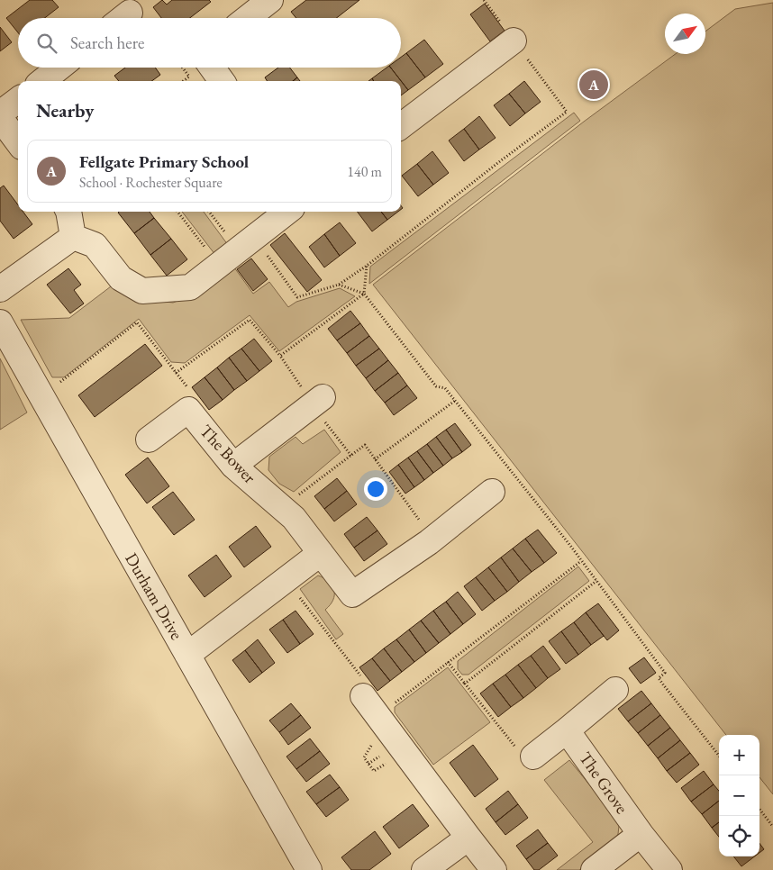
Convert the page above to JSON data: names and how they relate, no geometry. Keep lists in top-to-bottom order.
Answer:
{
  "streets": {
    "street": ["The Bower", "Durham Drive", "The Grove"]
  },
  "north": "top right",
  "page": {
    "search": "Search here",
    "pins": "A",
    "heading": "Nearby",
    "list": [
      {
        "mark": "A",
        "name": "Fellgate Primary School",
        "note": "School · Rochester Square",
        "value": "140 m"
      }
    ],
    "map_buttons": ["+", "−"]
  }
}
